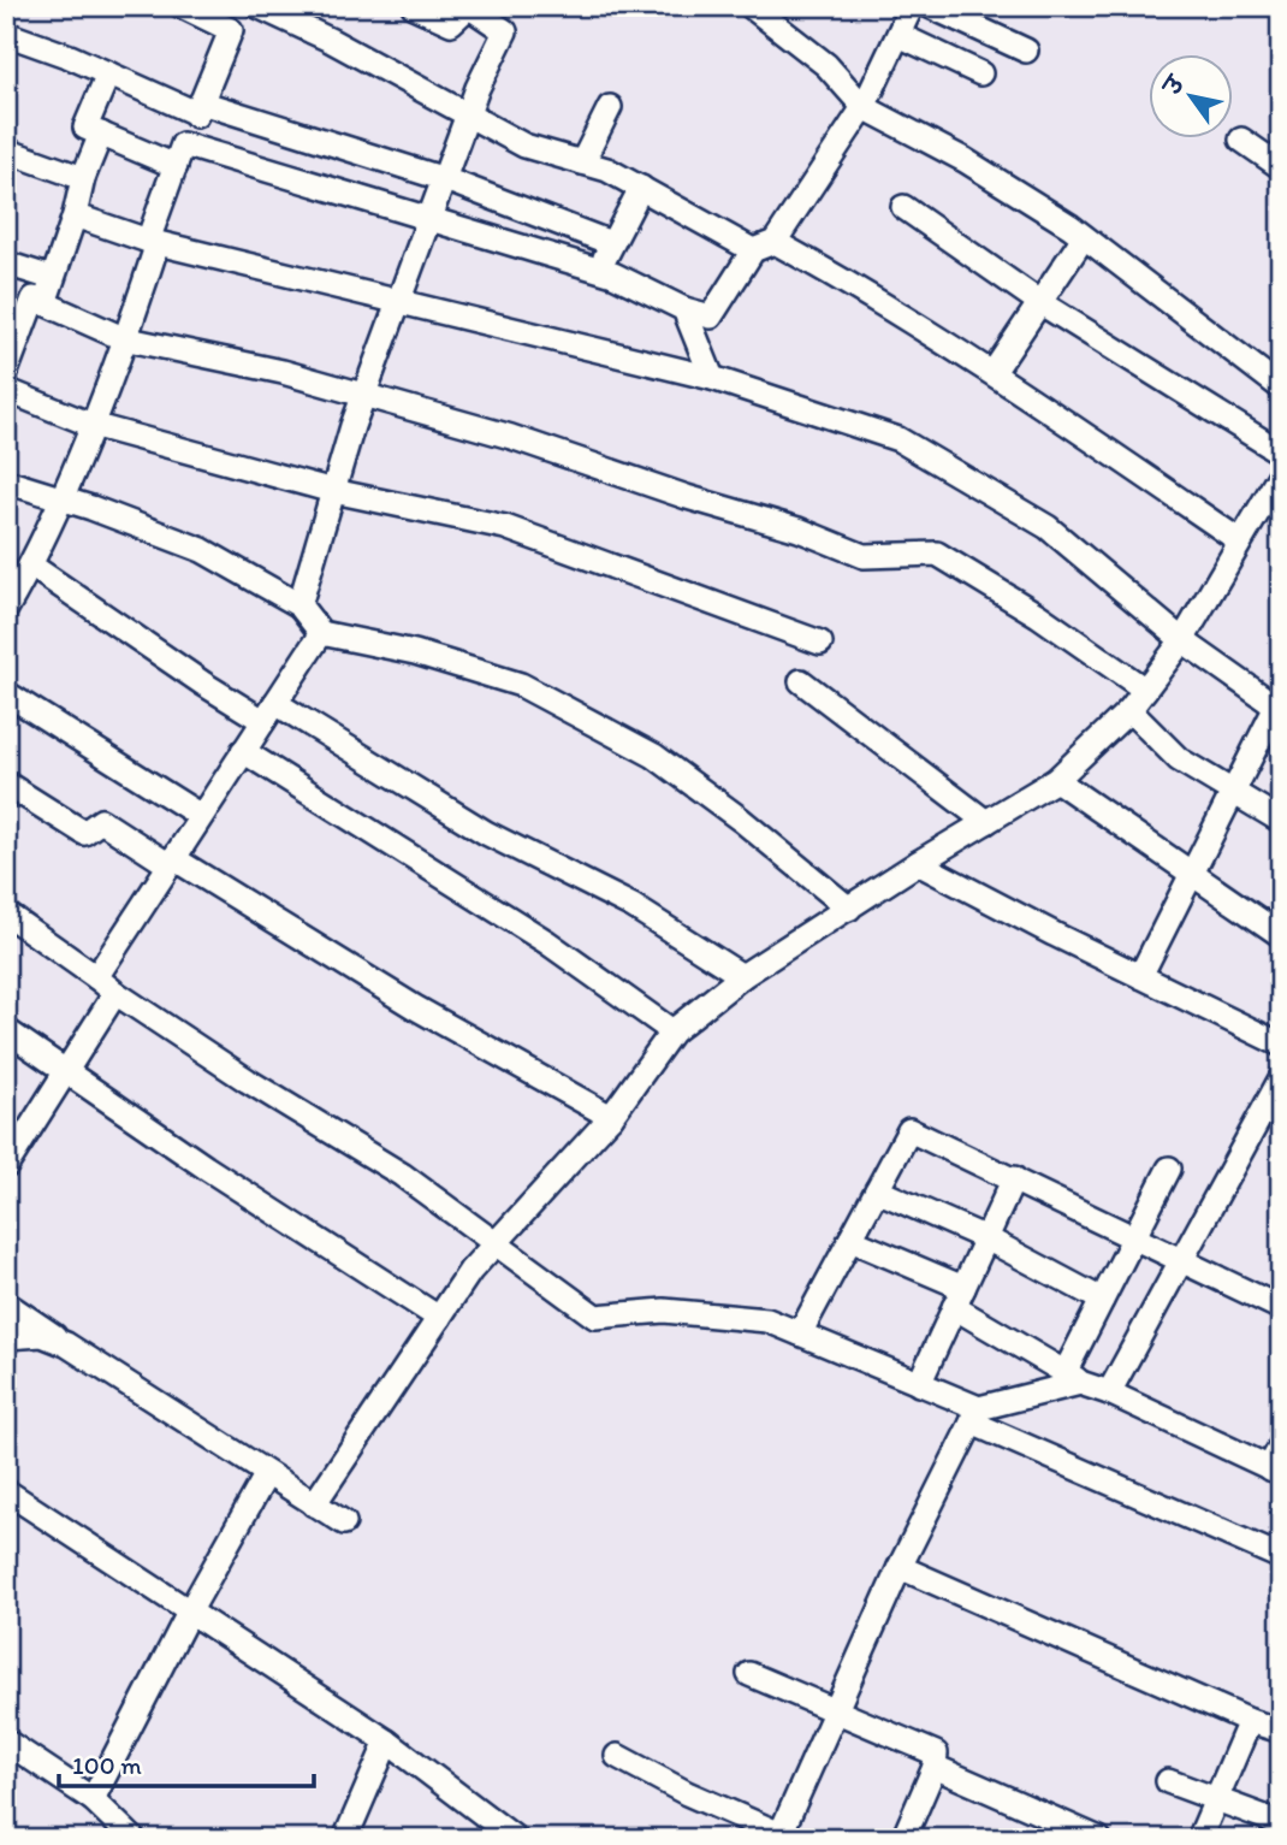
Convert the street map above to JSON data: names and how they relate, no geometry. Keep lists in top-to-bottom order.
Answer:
{
  "scale_bar": "100 m",
  "north": "top left"
}
